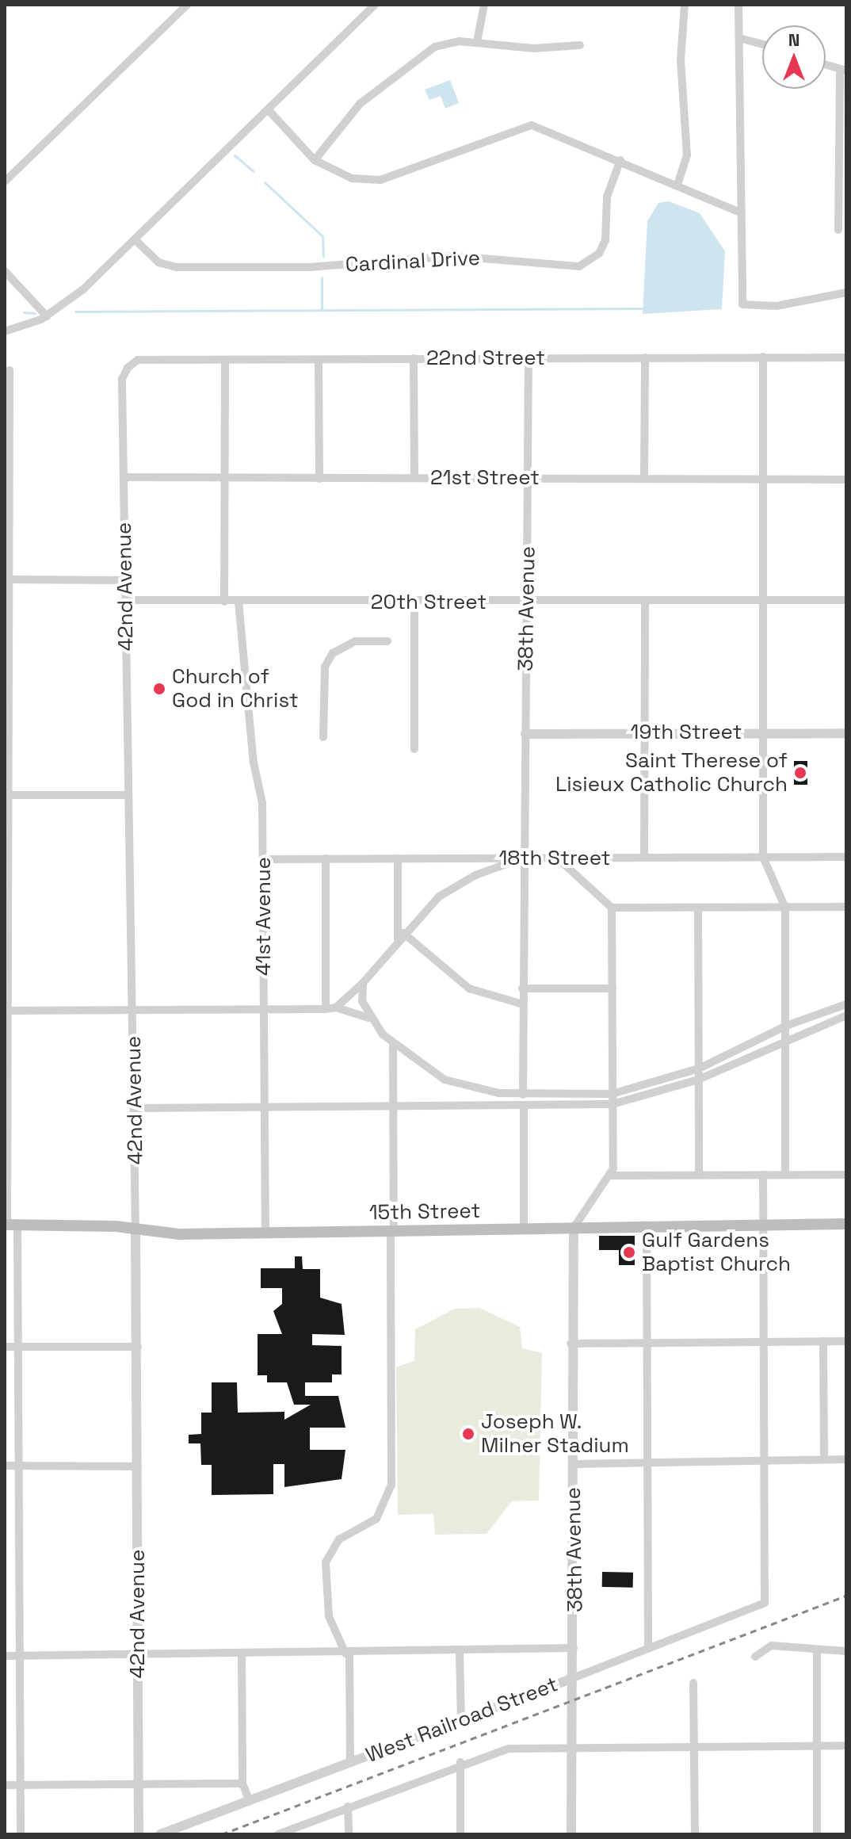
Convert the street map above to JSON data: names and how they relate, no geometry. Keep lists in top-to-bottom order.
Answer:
{
  "streets": {
    "main road": ["15th Street"],
    "street": [
      "Cardinal Drive",
      "22nd Street",
      "21st Street",
      "42nd Avenue",
      "20th Street",
      "38th Avenue",
      "19th Street",
      "18th Street",
      "41st Avenue",
      "West Railroad Street"
    ]
  },
  "crossings": [
    ["22nd Street", "42nd Avenue"],
    ["22nd Street", "38th Avenue"],
    ["21st Street", "42nd Avenue"],
    ["21st Street", "38th Avenue"],
    ["42nd Avenue", "20th Street"],
    ["42nd Avenue", "15th Street"],
    ["20th Street", "38th Avenue"],
    ["20th Street", "41st Avenue"],
    ["38th Avenue", "19th Street"],
    ["38th Avenue", "18th Street"],
    ["38th Avenue", "15th Street"],
    ["38th Avenue", "West Railroad Street"],
    ["18th Street", "41st Avenue"],
    ["41st Avenue", "15th Street"]
  ],
  "places": [
    "Church of God in Christ",
    "Saint Therese of Lisieux Catholic Church",
    "Gulf Gardens Baptist Church",
    "Joseph W. Milner Stadium"
  ],
  "north": "top"
}
